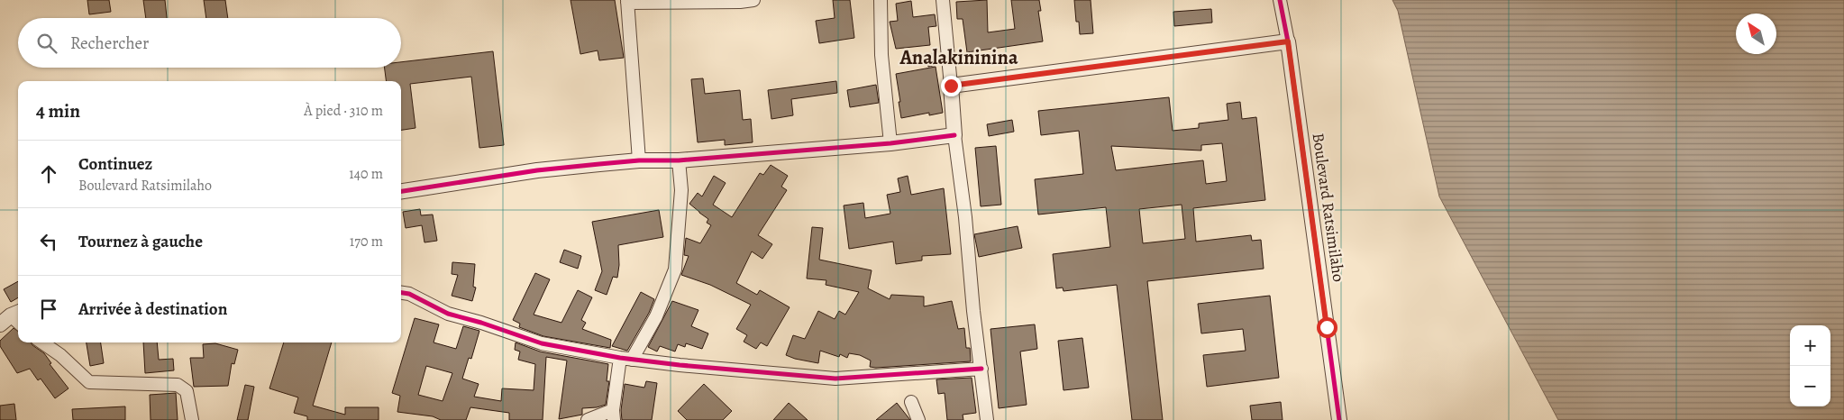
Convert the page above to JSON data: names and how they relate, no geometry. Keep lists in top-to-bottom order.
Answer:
{
  "streets": {
    "street": ["Boulevard Ratsimilaho"]
  },
  "districts": ["Analakininina"],
  "north": "top left",
  "page": {
    "search": "Rechercher",
    "heading": ["4 min", "À pied · 310 m"],
    "list": [
      ["Continuez", "Boulevard Ratsimilaho", "140 m"],
      ["Tournez à gauche", "170 m"],
      "Arrivée à destination"
    ],
    "map_buttons": ["+", "−"]
  }
}
